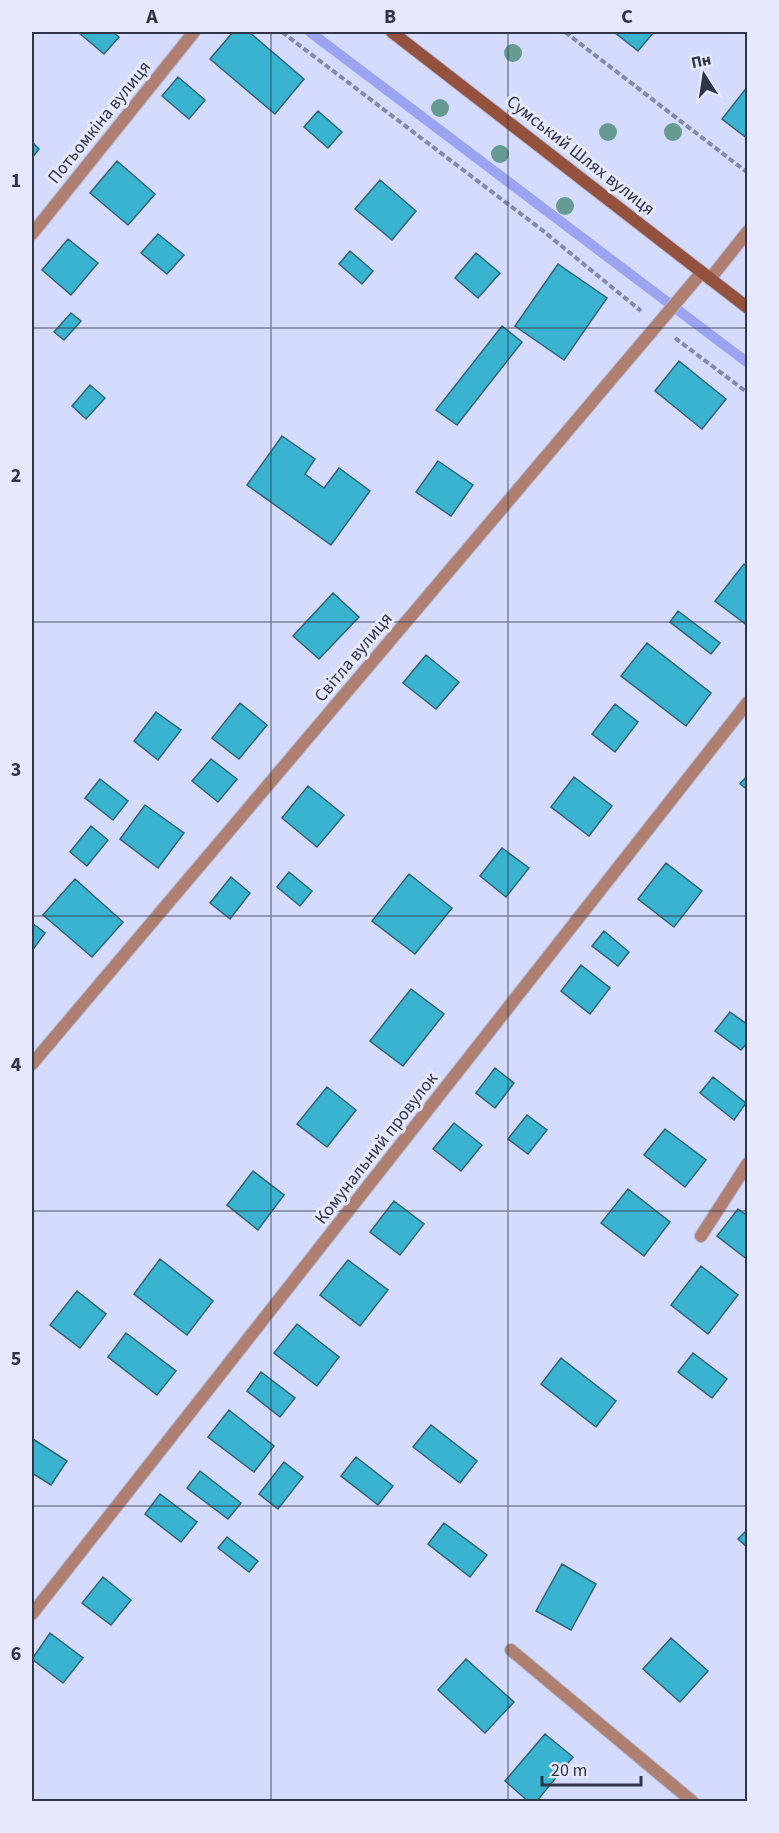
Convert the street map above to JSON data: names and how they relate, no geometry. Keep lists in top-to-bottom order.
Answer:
{
  "streets": {
    "main road": ["Сумський Шлях вулиця"],
    "street": ["Потьомкіна вулиця", "Світла вулиця", "Комунальний провулок"]
  },
  "crossings": [
    ["Сумський Шлях вулиця", "Світла вулиця"]
  ],
  "scale_bar": "20 m",
  "north": "top",
  "grid": {
    "columns": ["A", "B", "C"],
    "rows": [
      "1",
      "2",
      "3",
      "4",
      "5",
      "6"
    ]
  }
}
